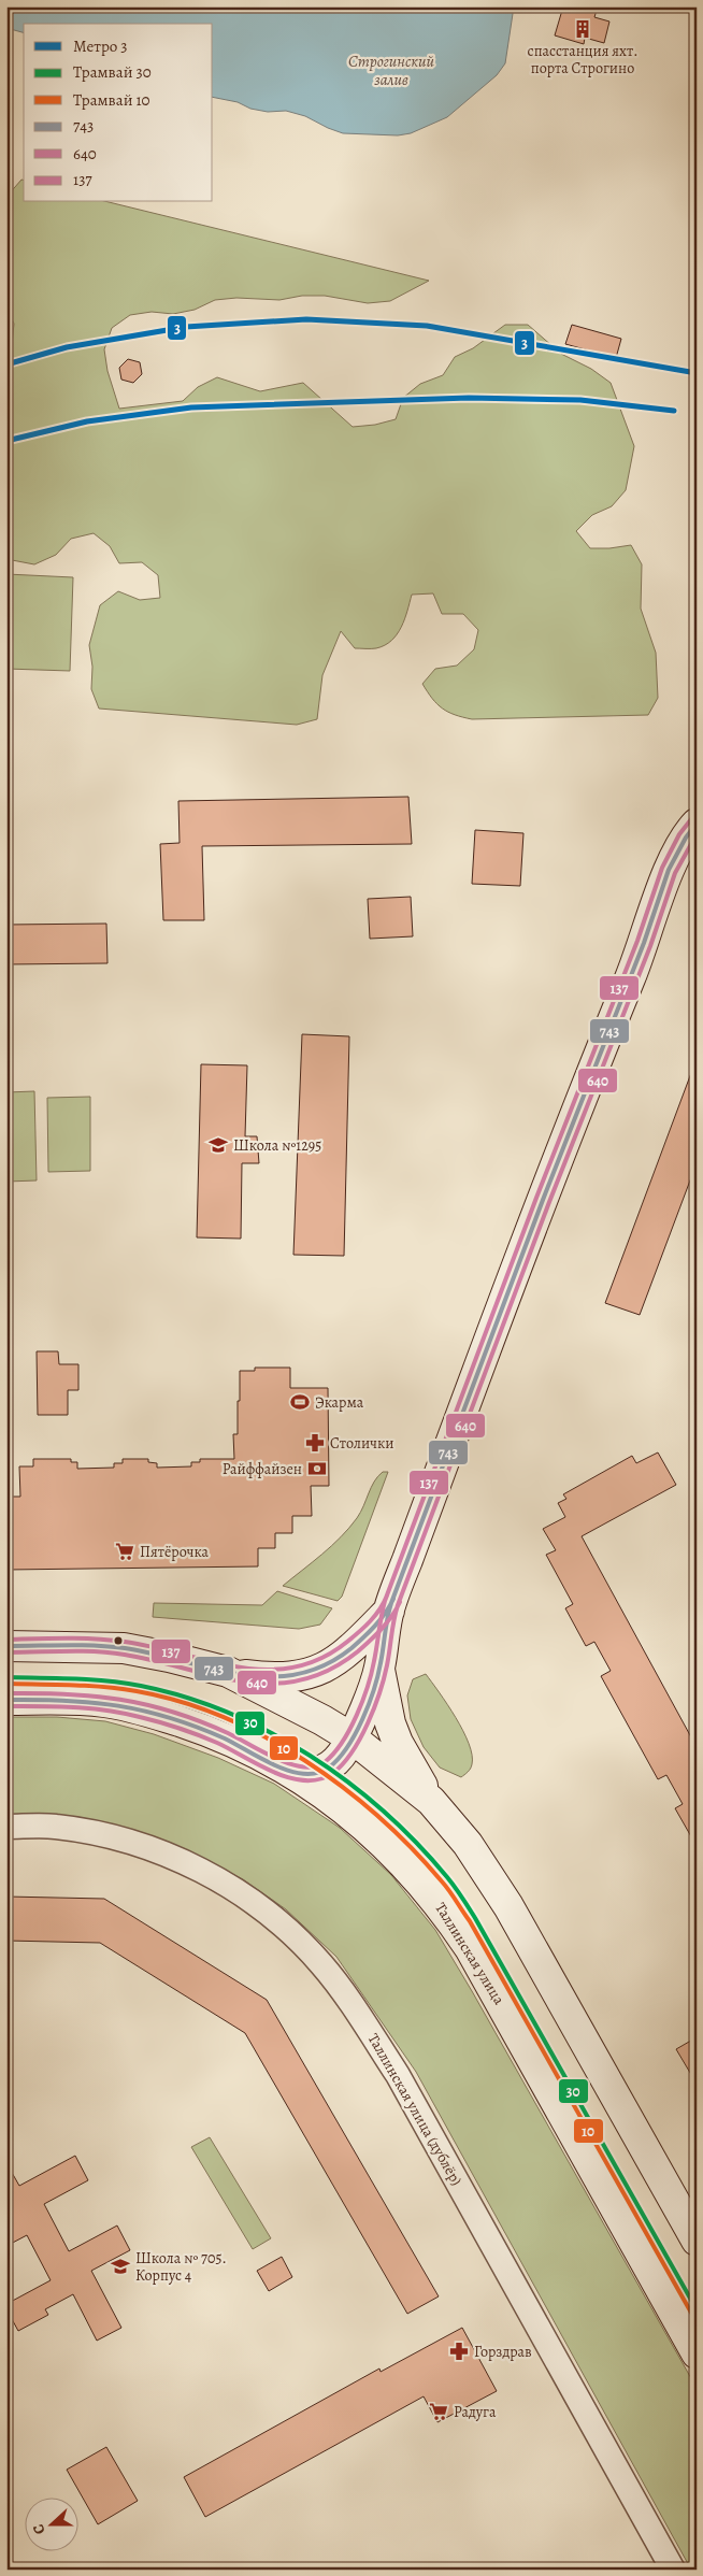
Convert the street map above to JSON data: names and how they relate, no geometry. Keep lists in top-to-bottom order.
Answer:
{
  "streets": {
    "main road": ["Таллинская улица"],
    "street": ["Таллинская улица (дублёр)"]
  },
  "water": ["Строгинский залив"],
  "places": {
    "building": ["спасстанция яхт. порта Строгино"],
    "school or university": ["Школа №1295", "Школа № 705. Корпус 4"],
    "sports": ["Экарма"],
    "pharmacy": ["Столички", "Горздрав"],
    "bank": ["Райффайзен"],
    "supermarket": ["Пятёрочка", "Радуга"]
  },
  "lines": [
    "metro line 3",
    "transit line 137",
    "transit line 743",
    "transit line 640",
    "tram line 30",
    "tram line 10"
  ],
  "legend": [
    "Метро 3",
    "Трамвай 30",
    "Трамвай 10",
    "743",
    "640",
    "137"
  ],
  "north": "left"
}
